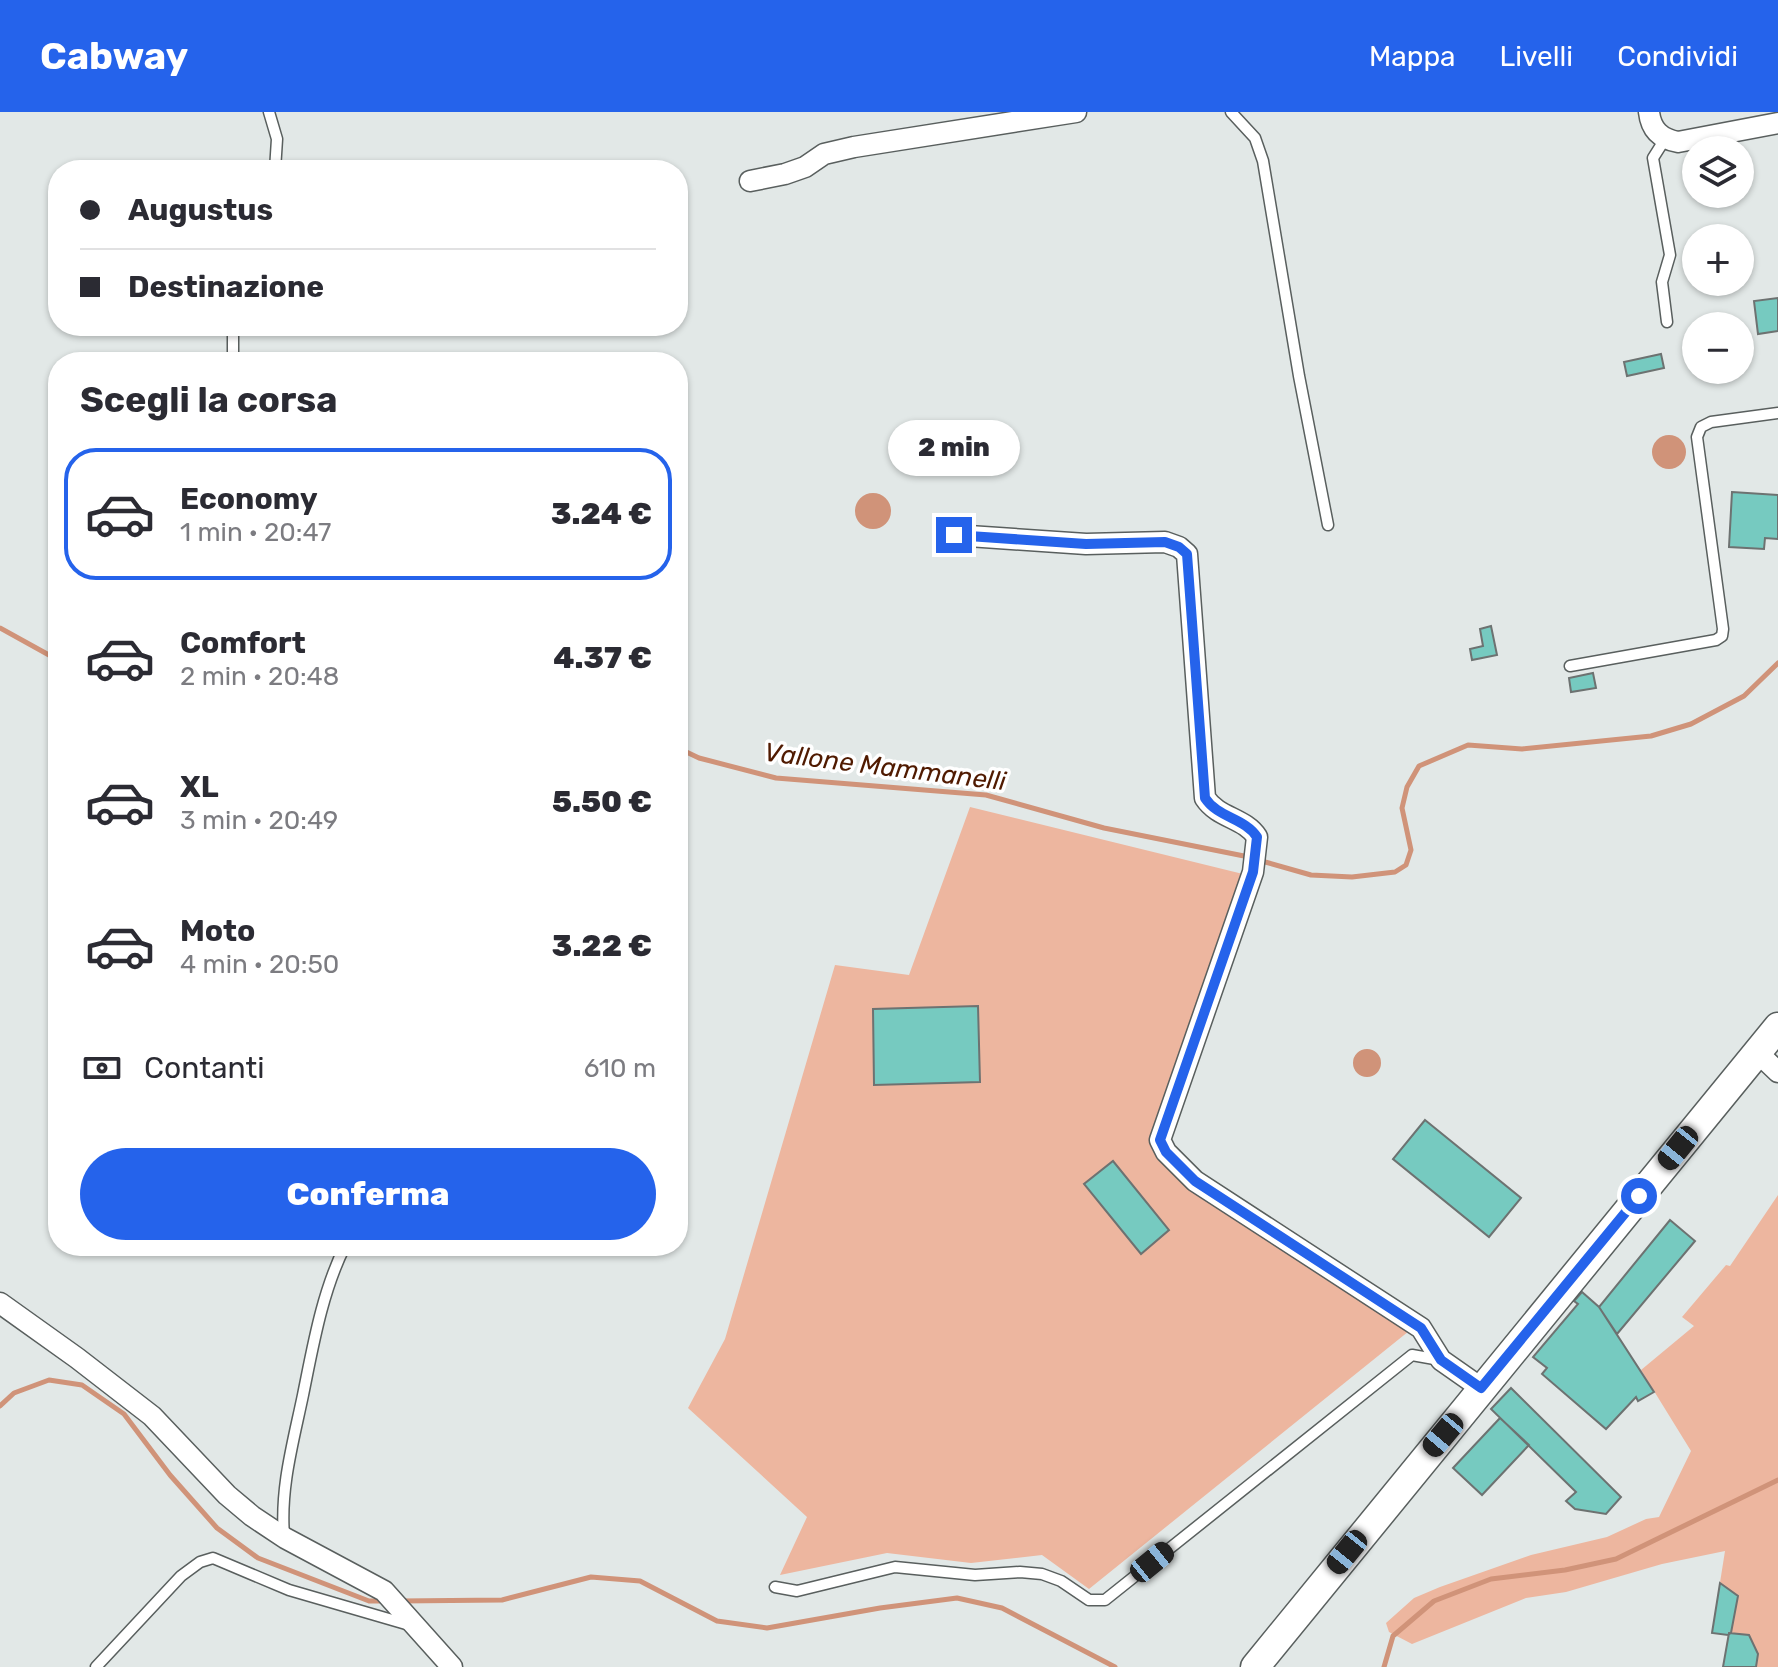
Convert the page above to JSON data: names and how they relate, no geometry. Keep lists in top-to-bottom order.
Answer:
{
  "water": ["Vallone Mammanelli"],
  "page": {
    "header": "Cabway",
    "nav": ["Mappa", "Livelli", "Condividi"],
    "map_buttons": ["+", "−"],
    "banner": ["Augustus", "Destinazione"],
    "heading": "Scegli la corsa",
    "bubble": "2 min",
    "list": [
      {
        "name": "Economy",
        "note": "1 min · 20:47",
        "value": "3.24 €"
      },
      {
        "name": "Comfort",
        "note": "2 min · 20:48",
        "value": "4.37 €"
      },
      {
        "name": "XL",
        "note": "3 min · 20:49",
        "value": "5.50 €"
      },
      {
        "name": "Moto",
        "note": "4 min · 20:50",
        "value": "3.22 €"
      }
    ],
    "pay": ["Contanti", "610 m"],
    "buttons": "Conferma"
  }
}
